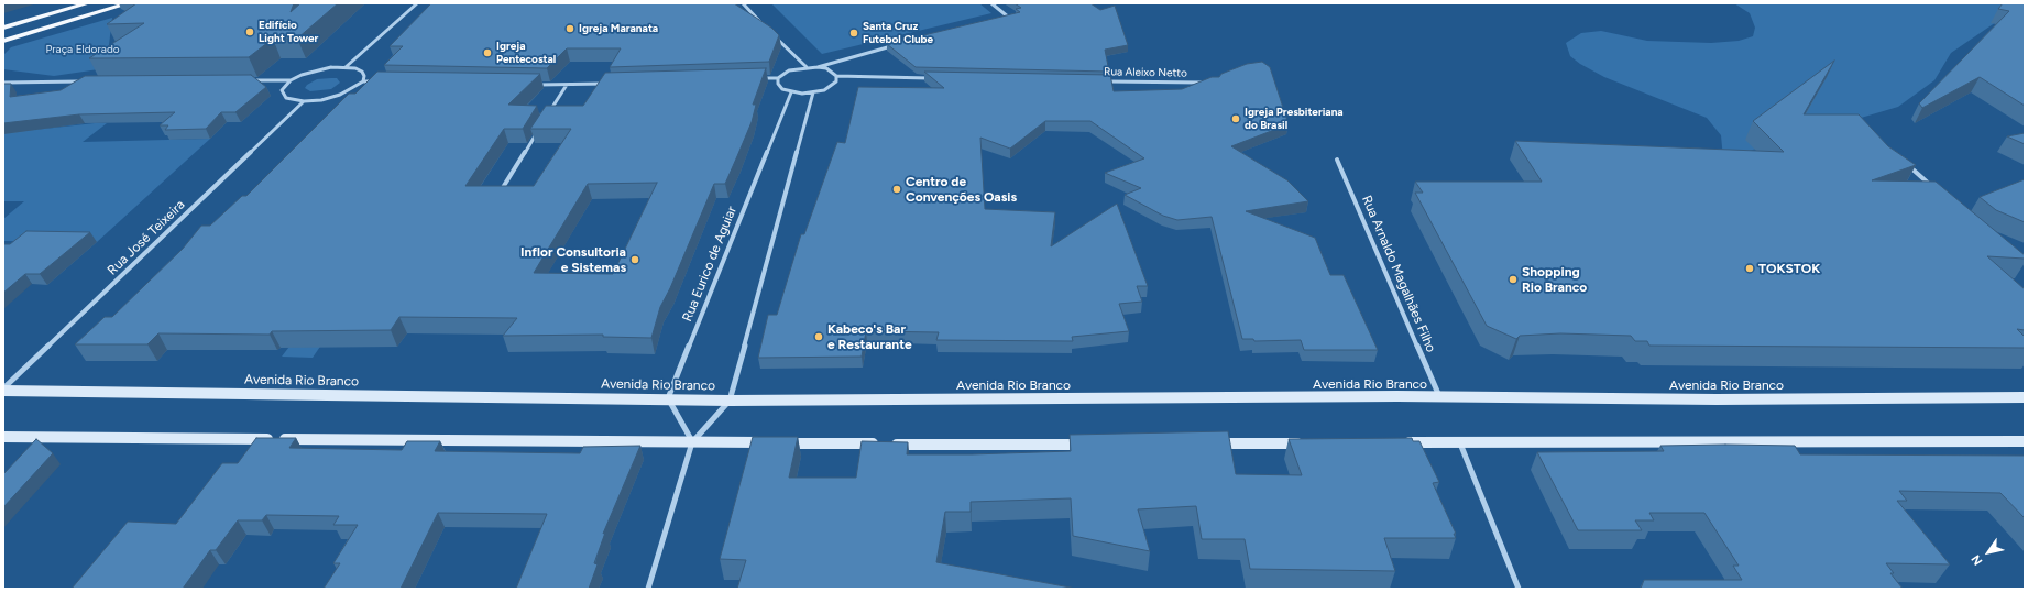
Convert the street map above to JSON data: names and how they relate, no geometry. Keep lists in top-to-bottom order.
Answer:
{
  "streets": {
    "street": [
      "Rua Aleixo Netto",
      "Rua José Teixeira",
      "Rua Eurico de Aguiar",
      "Rua Arnaldo Magalhães Filho",
      "Avenida Rio Branco"
    ]
  },
  "crossings": [
    ["Rua José Teixeira", "Avenida Rio Branco"],
    ["Rua Eurico de Aguiar", "Avenida Rio Branco"],
    ["Rua Arnaldo Magalhães Filho", "Avenida Rio Branco"]
  ],
  "parks": ["Praça Eldorado"],
  "places": [
    "Igreja Maranata",
    "Edifício Light Tower",
    "Santa Cruz Futebol Clube",
    "Igreja Pentecostal",
    "Igreja Presbiteriana do Brasil",
    "Centro de Convenções Oasis",
    "Inflor Consultoria e Sistemas",
    "TOKSTOK",
    "Shopping Rio Branco",
    "Kabeco's Bar e Restaurante"
  ],
  "north": "bottom left"
}
